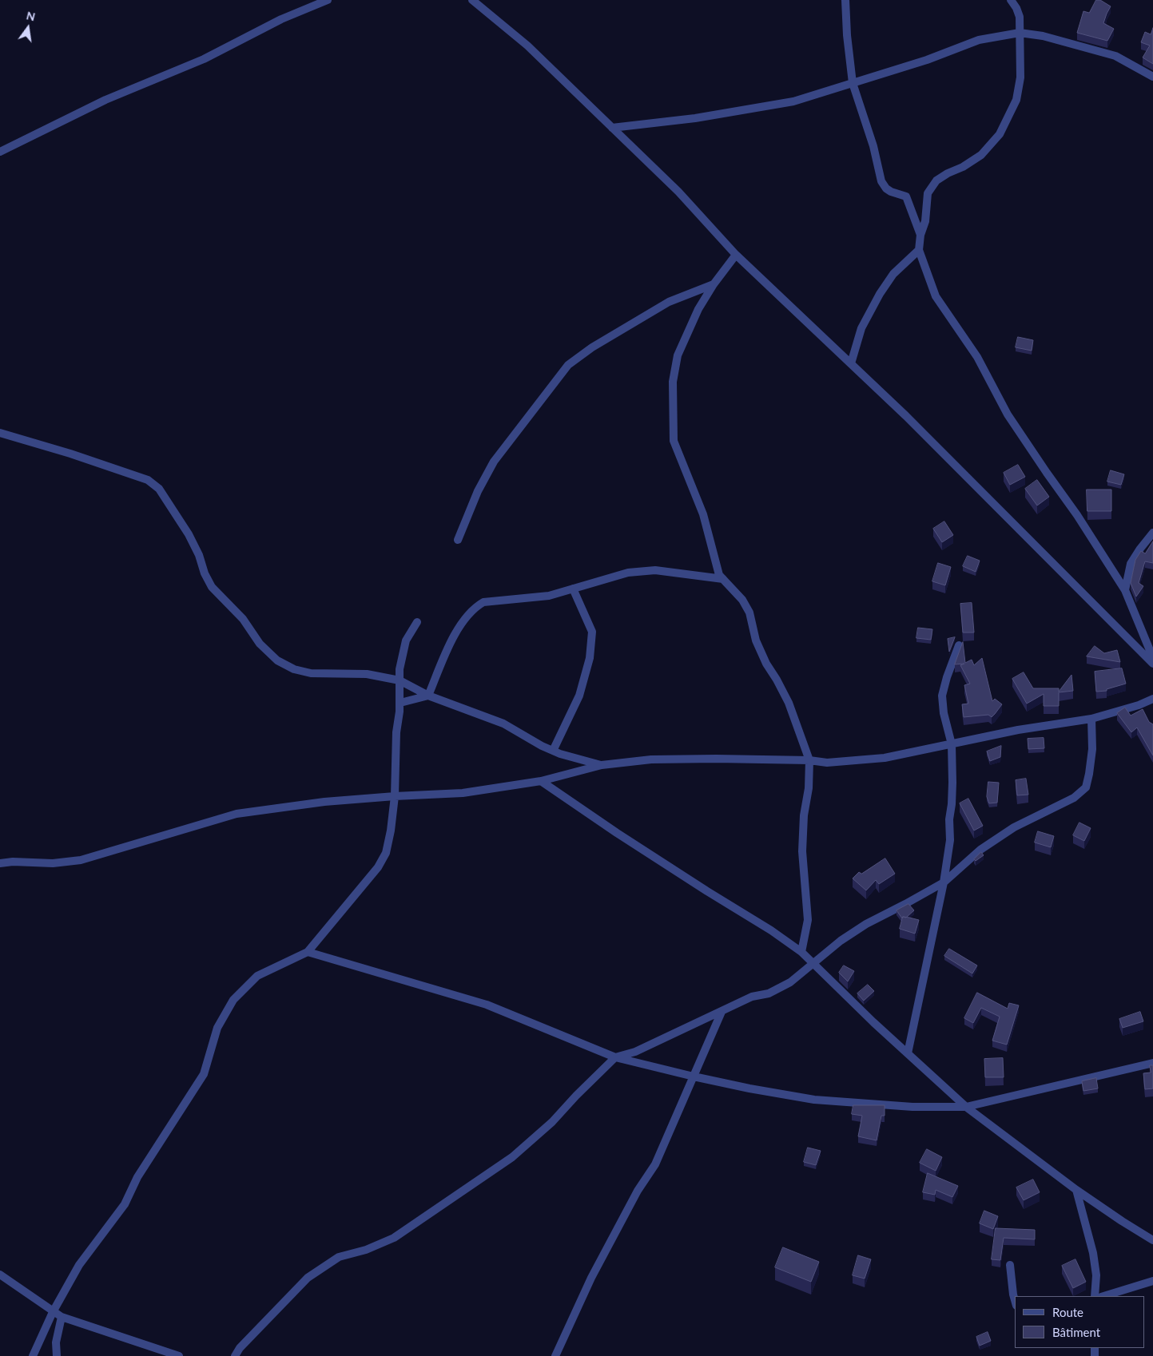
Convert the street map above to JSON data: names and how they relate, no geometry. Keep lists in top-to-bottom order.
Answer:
{
  "legend": ["Route", "Bâtiment"],
  "north": "top"
}
